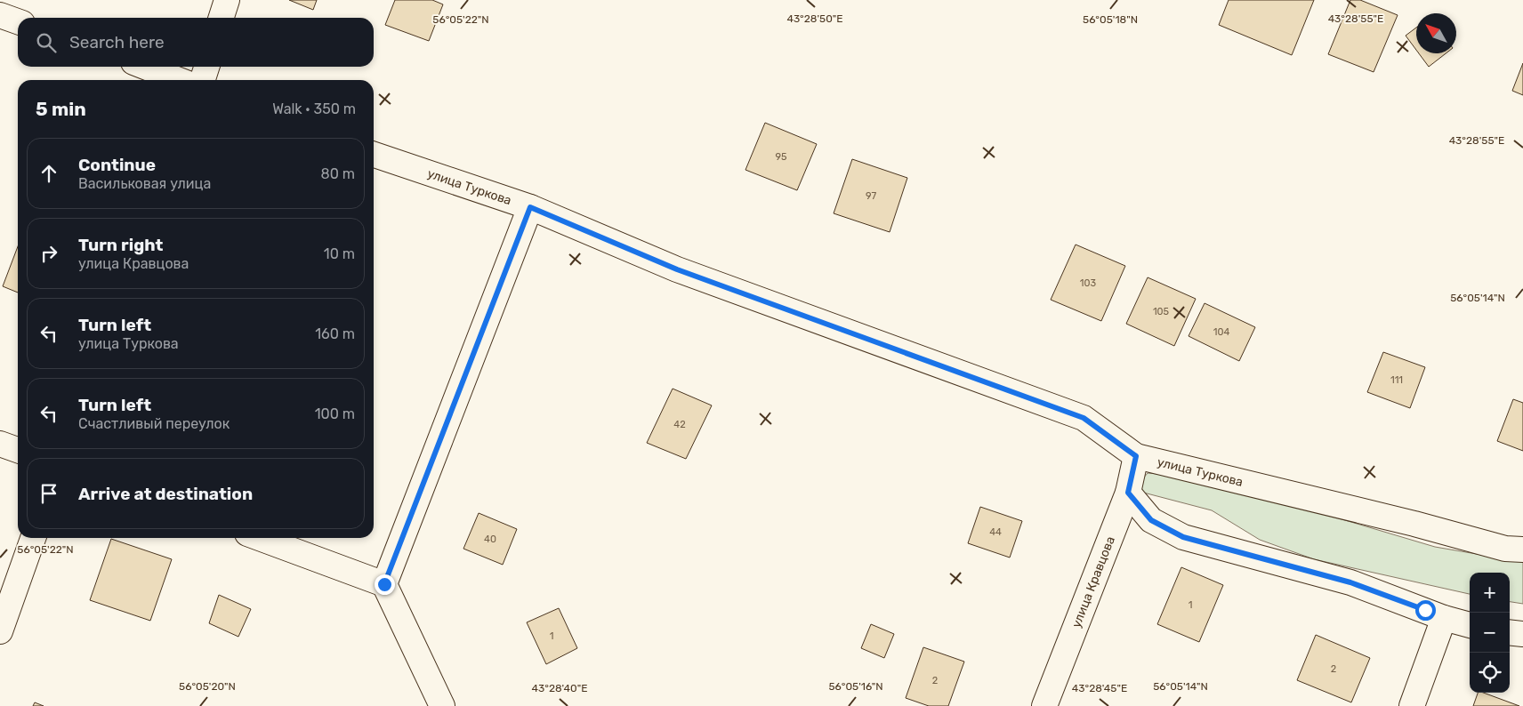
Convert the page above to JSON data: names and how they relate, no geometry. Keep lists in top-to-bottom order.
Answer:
{
  "streets": {
    "street": ["улица Туркова", "улица Кравцова"]
  },
  "crossings": [
    ["улица Туркова", "улица Кравцова"]
  ],
  "house_numbers": [
    "95",
    "97",
    "103",
    "105",
    "104",
    "111",
    "42",
    "44",
    "40",
    "1",
    "1",
    "2",
    "2"
  ],
  "north": "top left",
  "page": {
    "search": "Search here",
    "heading": ["5 min", "Walk · 350 m"],
    "list": [
      ["Continue", "Васильковая улица", "80 m"],
      ["Turn right", "улица Кравцова", "10 m"],
      ["Turn left", "улица Туркова", "160 m"],
      ["Turn left", "Счастливый переулок", "100 m"],
      "Arrive at destination"
    ],
    "map_buttons": ["+", "−"]
  },
  "coordinates": [
    "43°28'55\"E",
    "43°28'50\"E",
    "56°05'22\"N",
    "56°05'18\"N",
    "56°05'14\"N",
    "56°05'20\"N",
    "56°05'16\"N",
    "43°28'40\"E",
    "43°28'45\"E"
  ]
}
